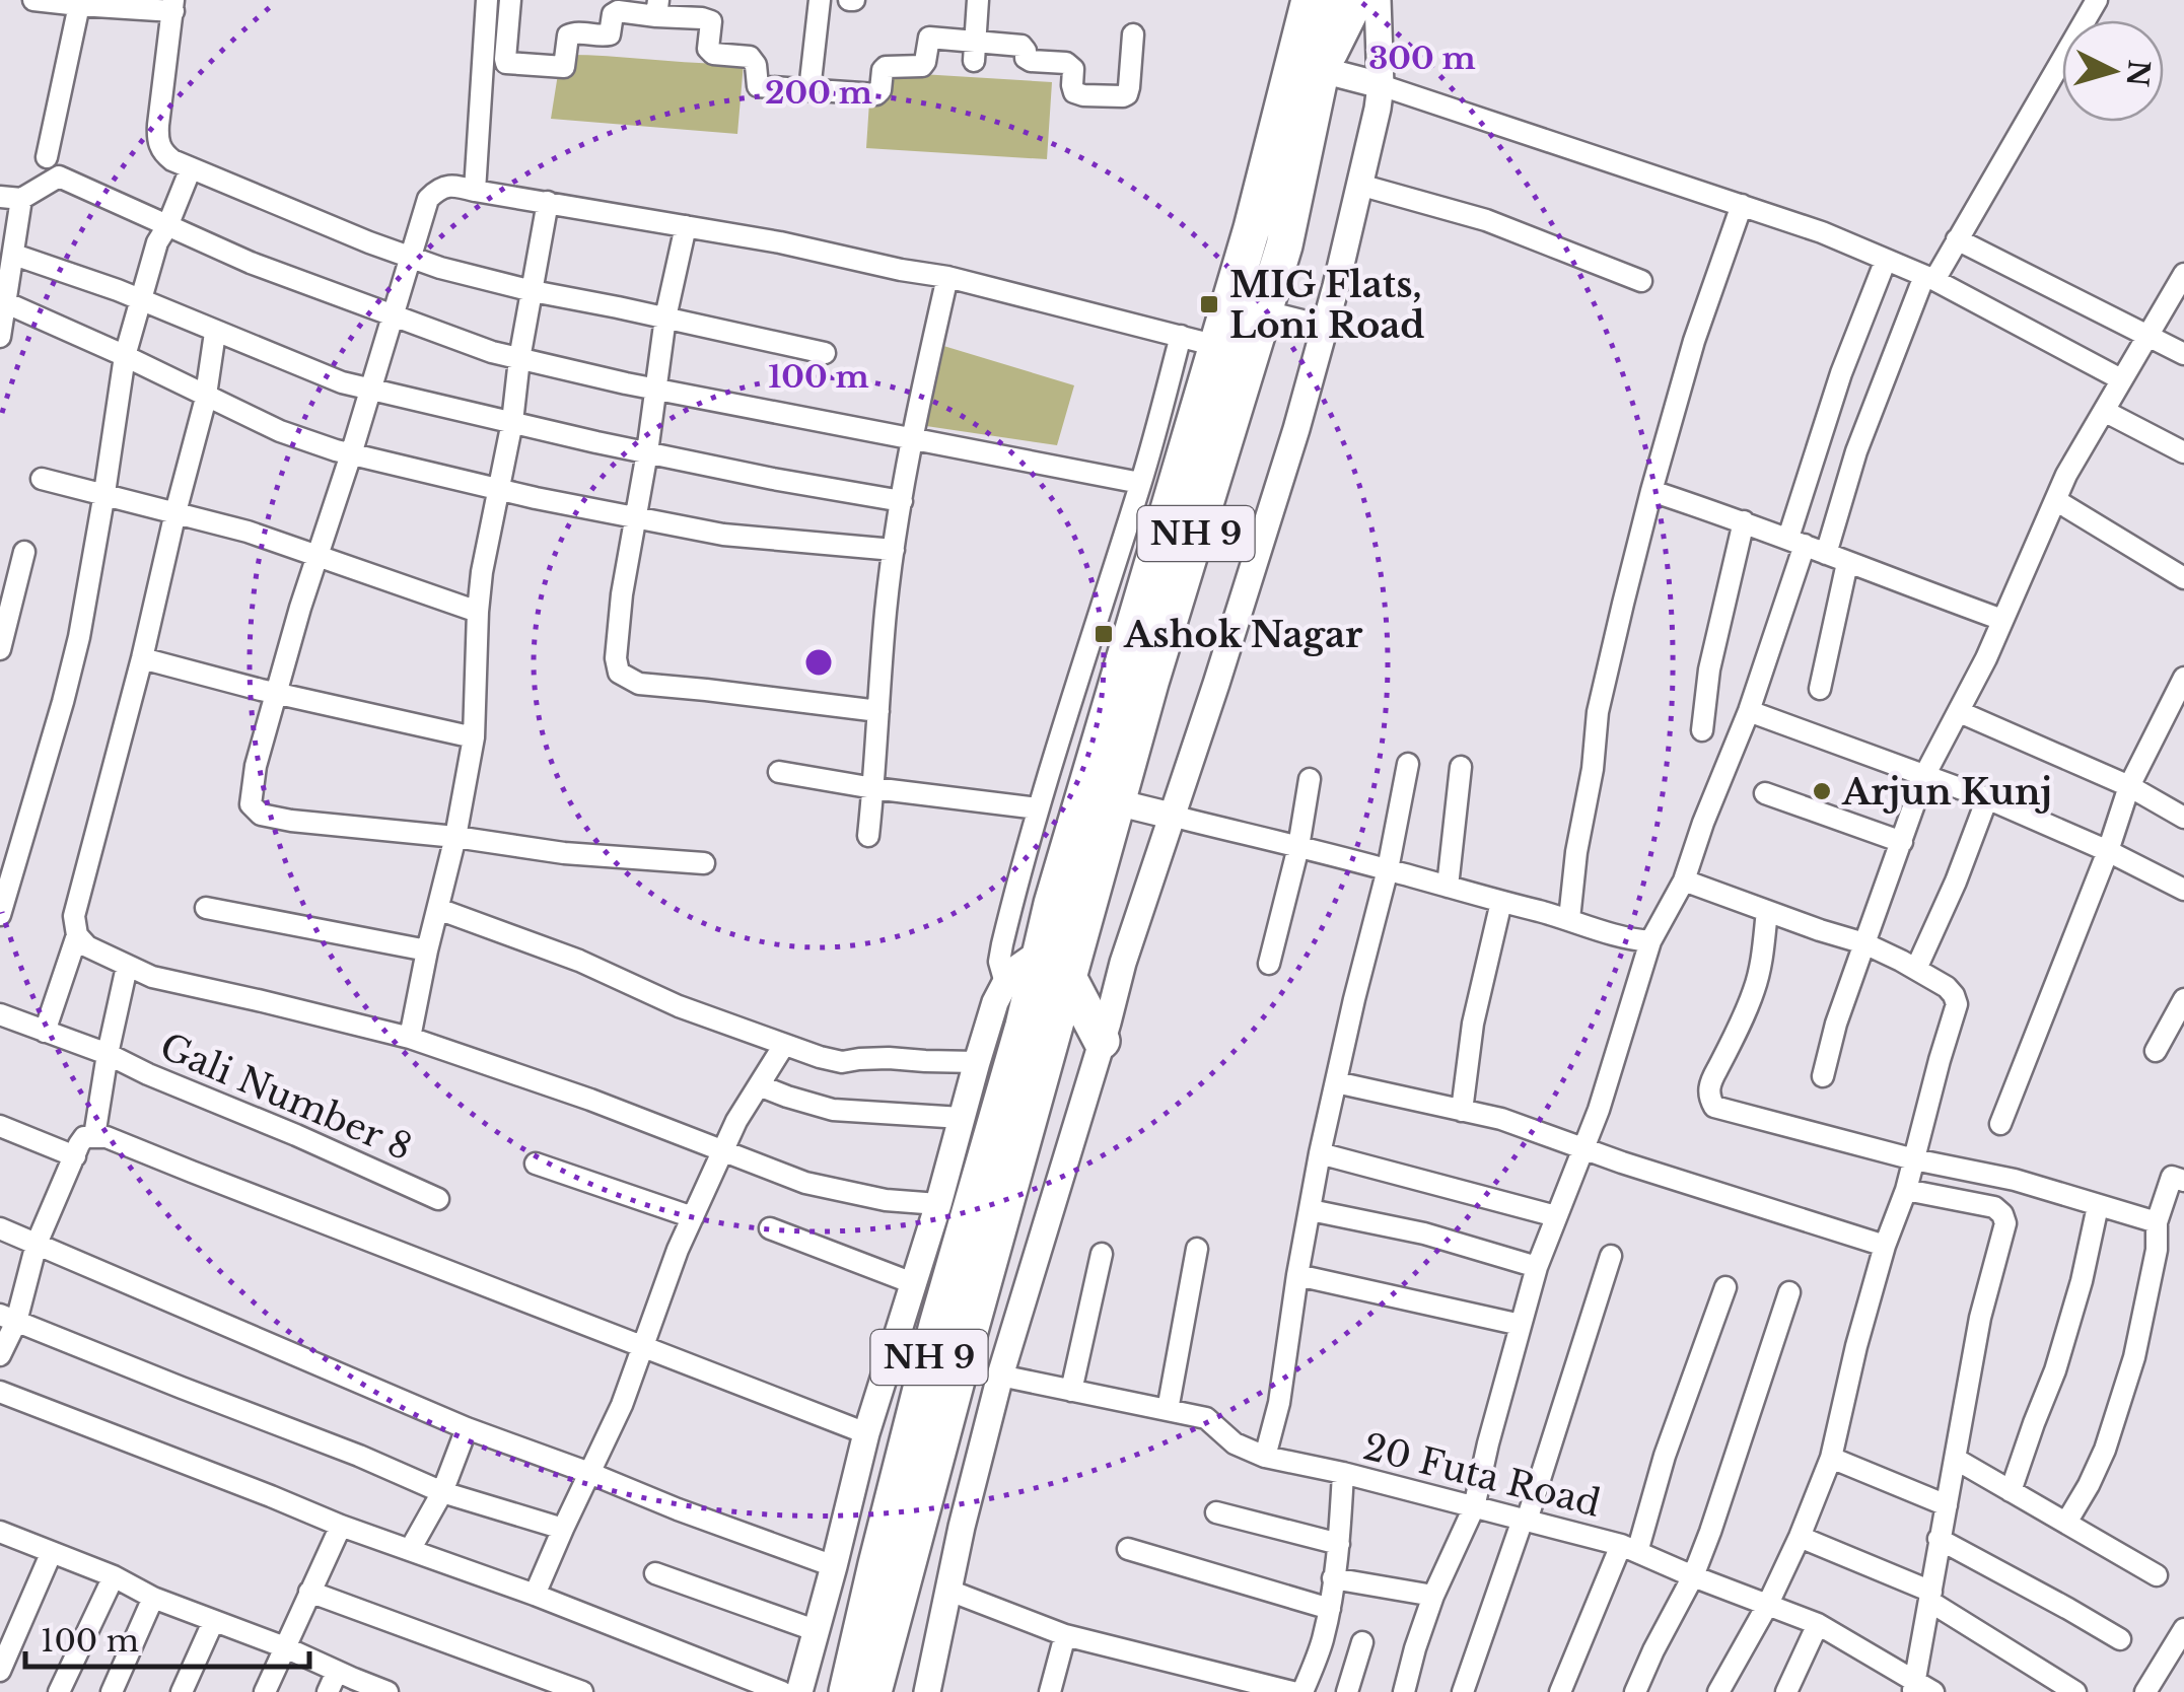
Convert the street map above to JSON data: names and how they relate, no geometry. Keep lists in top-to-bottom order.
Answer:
{
  "streets": {
    "highway": ["NH 9"],
    "street": ["Gali Number 8", "20 Futa Road"]
  },
  "places": {
    "transit": ["MIG Flats, Loni Road", "Ashok Nagar"],
    "other": ["Arjun Kunj"]
  },
  "scale_bar": "100 m",
  "north": "right",
  "rings": ["300 m", "200 m", "100 m"]
}
